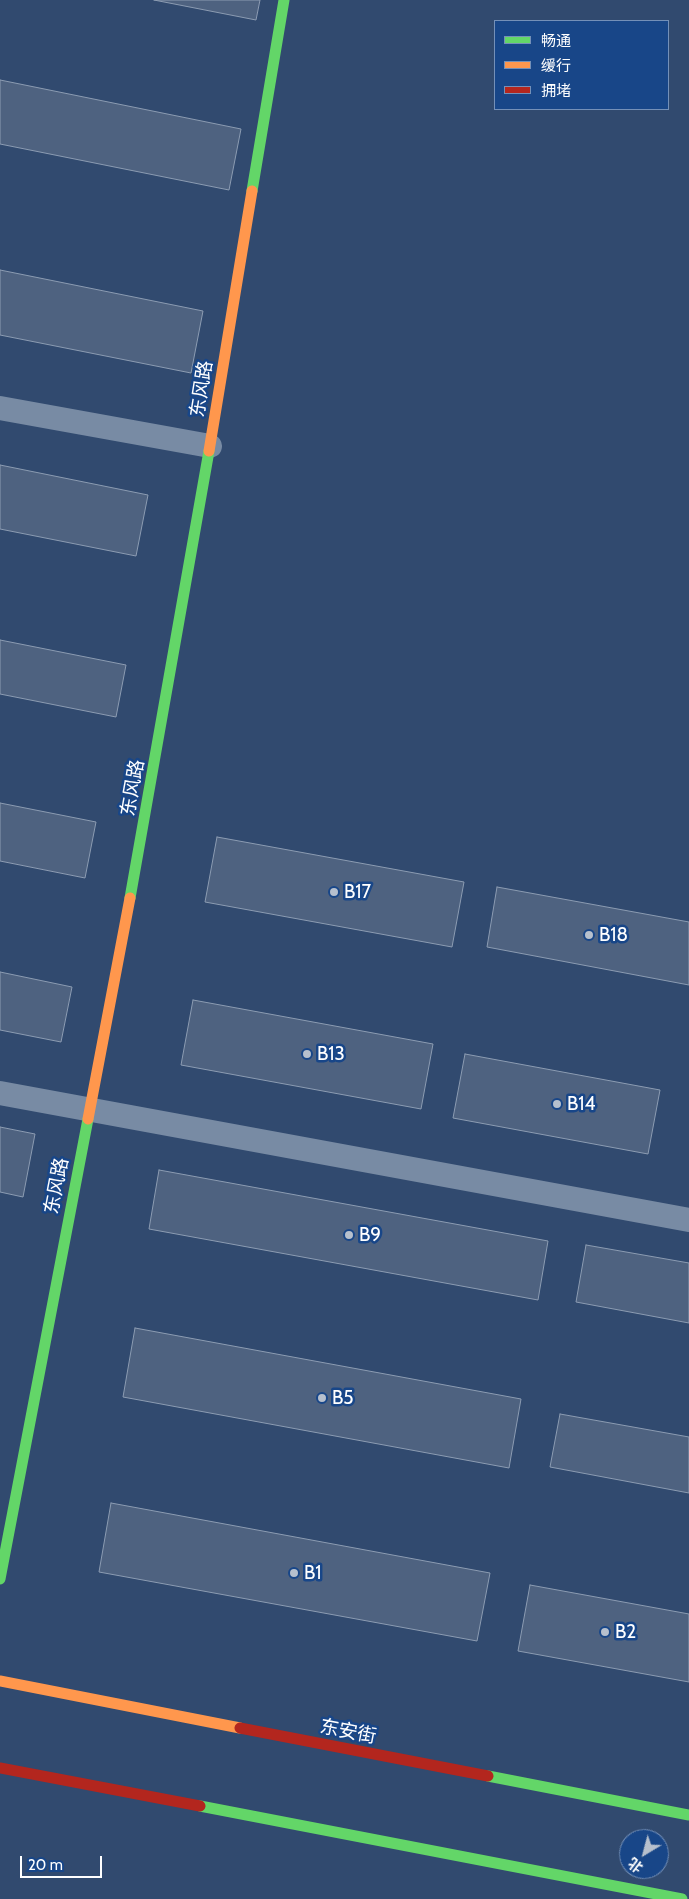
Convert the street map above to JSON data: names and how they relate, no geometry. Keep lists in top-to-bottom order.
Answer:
{
  "streets": {
    "street": ["东风路", "东安街"]
  },
  "places": [
    "B17",
    "B18",
    "B13",
    "B14",
    "B9",
    "B5",
    "B1",
    "B2"
  ],
  "legend": ["畅通", "缓行", "拥堵"],
  "scale_bar": "20 m",
  "north": "bottom left"
}
